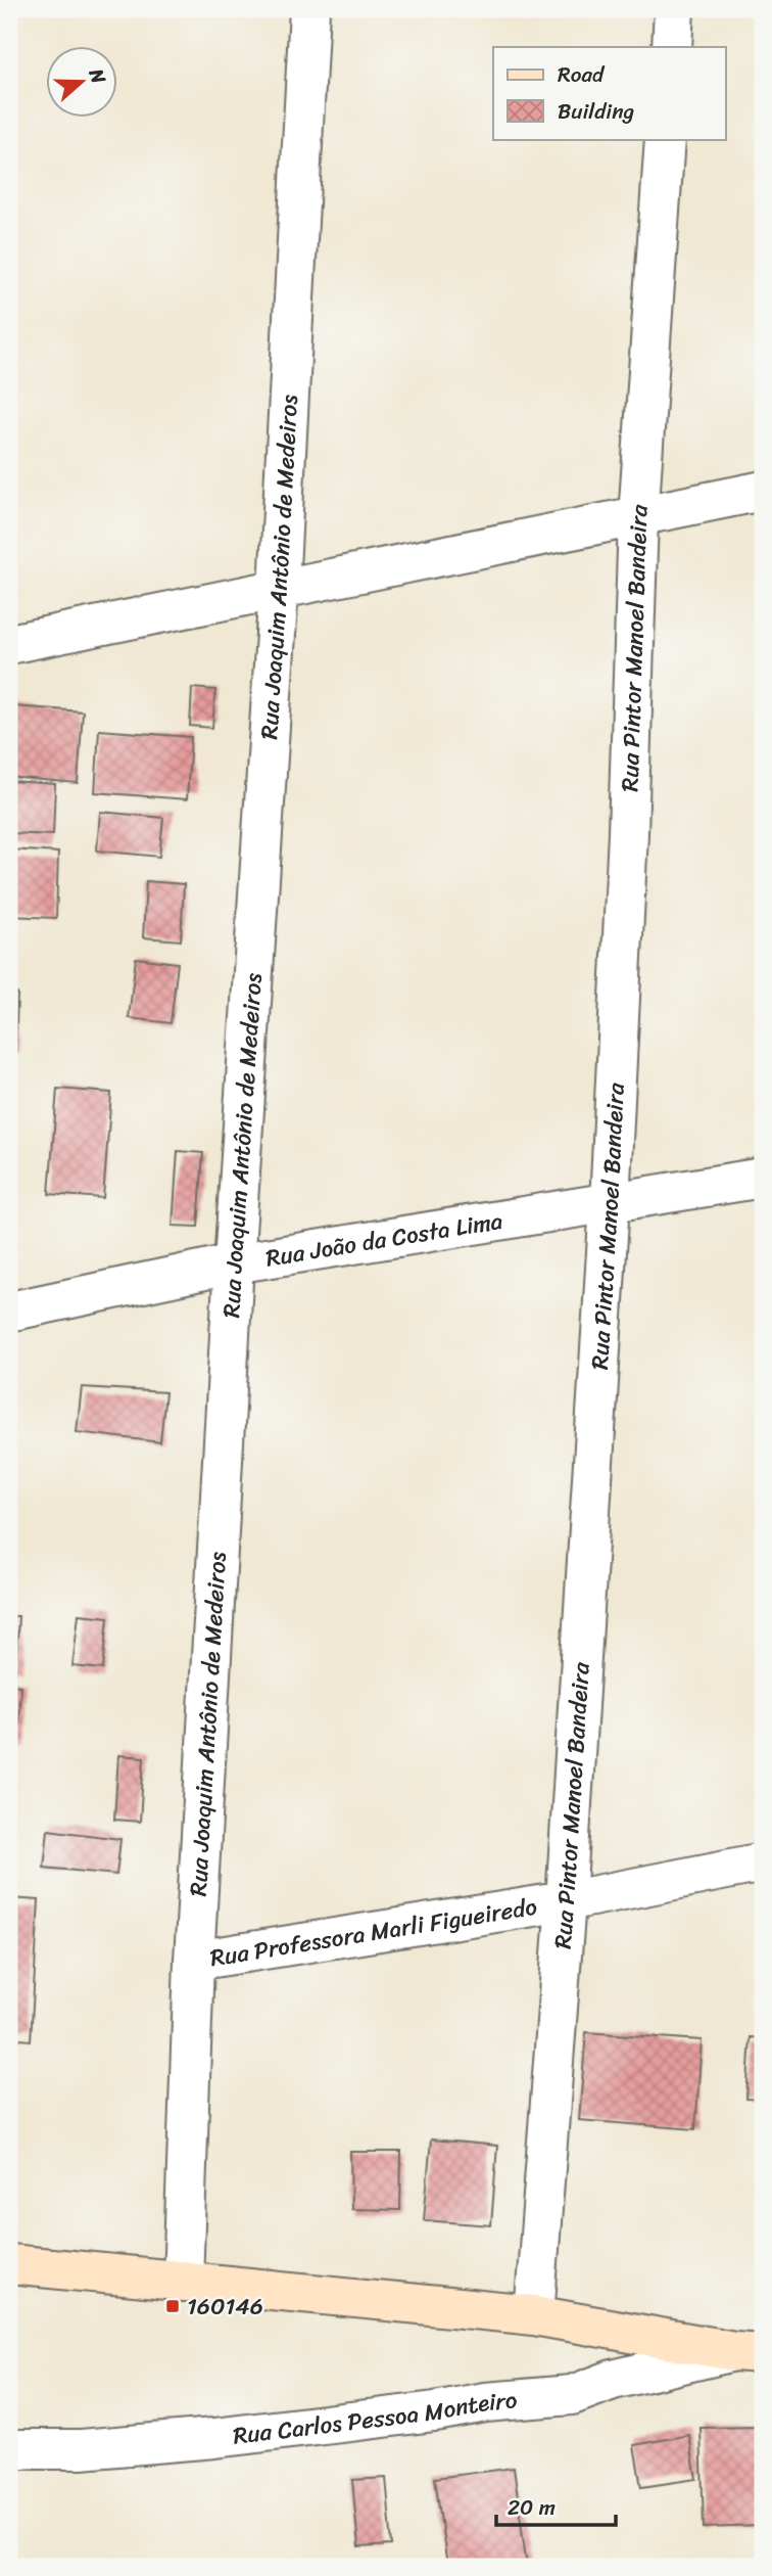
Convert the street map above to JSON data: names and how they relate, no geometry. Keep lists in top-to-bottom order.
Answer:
{
  "streets": {
    "street": [
      "Rua Joaquim Antônio de Medeiros",
      "Rua Pintor Manoel Bandeira",
      "Rua João da Costa Lima",
      "Rua Professora Marli Figueiredo",
      "Rua Carlos Pessoa Monteiro"
    ]
  },
  "crossings": [
    ["Rua Joaquim Antônio de Medeiros", "Rua João da Costa Lima"],
    ["Rua Joaquim Antônio de Medeiros", "Rua Professora Marli Figueiredo"],
    ["Rua Pintor Manoel Bandeira", "Rua João da Costa Lima"],
    ["Rua Pintor Manoel Bandeira", "Rua Professora Marli Figueiredo"]
  ],
  "places": {
    "transit": ["160146"]
  },
  "legend": ["Road", "Building"],
  "scale_bar": "20 m",
  "north": "right"
}
